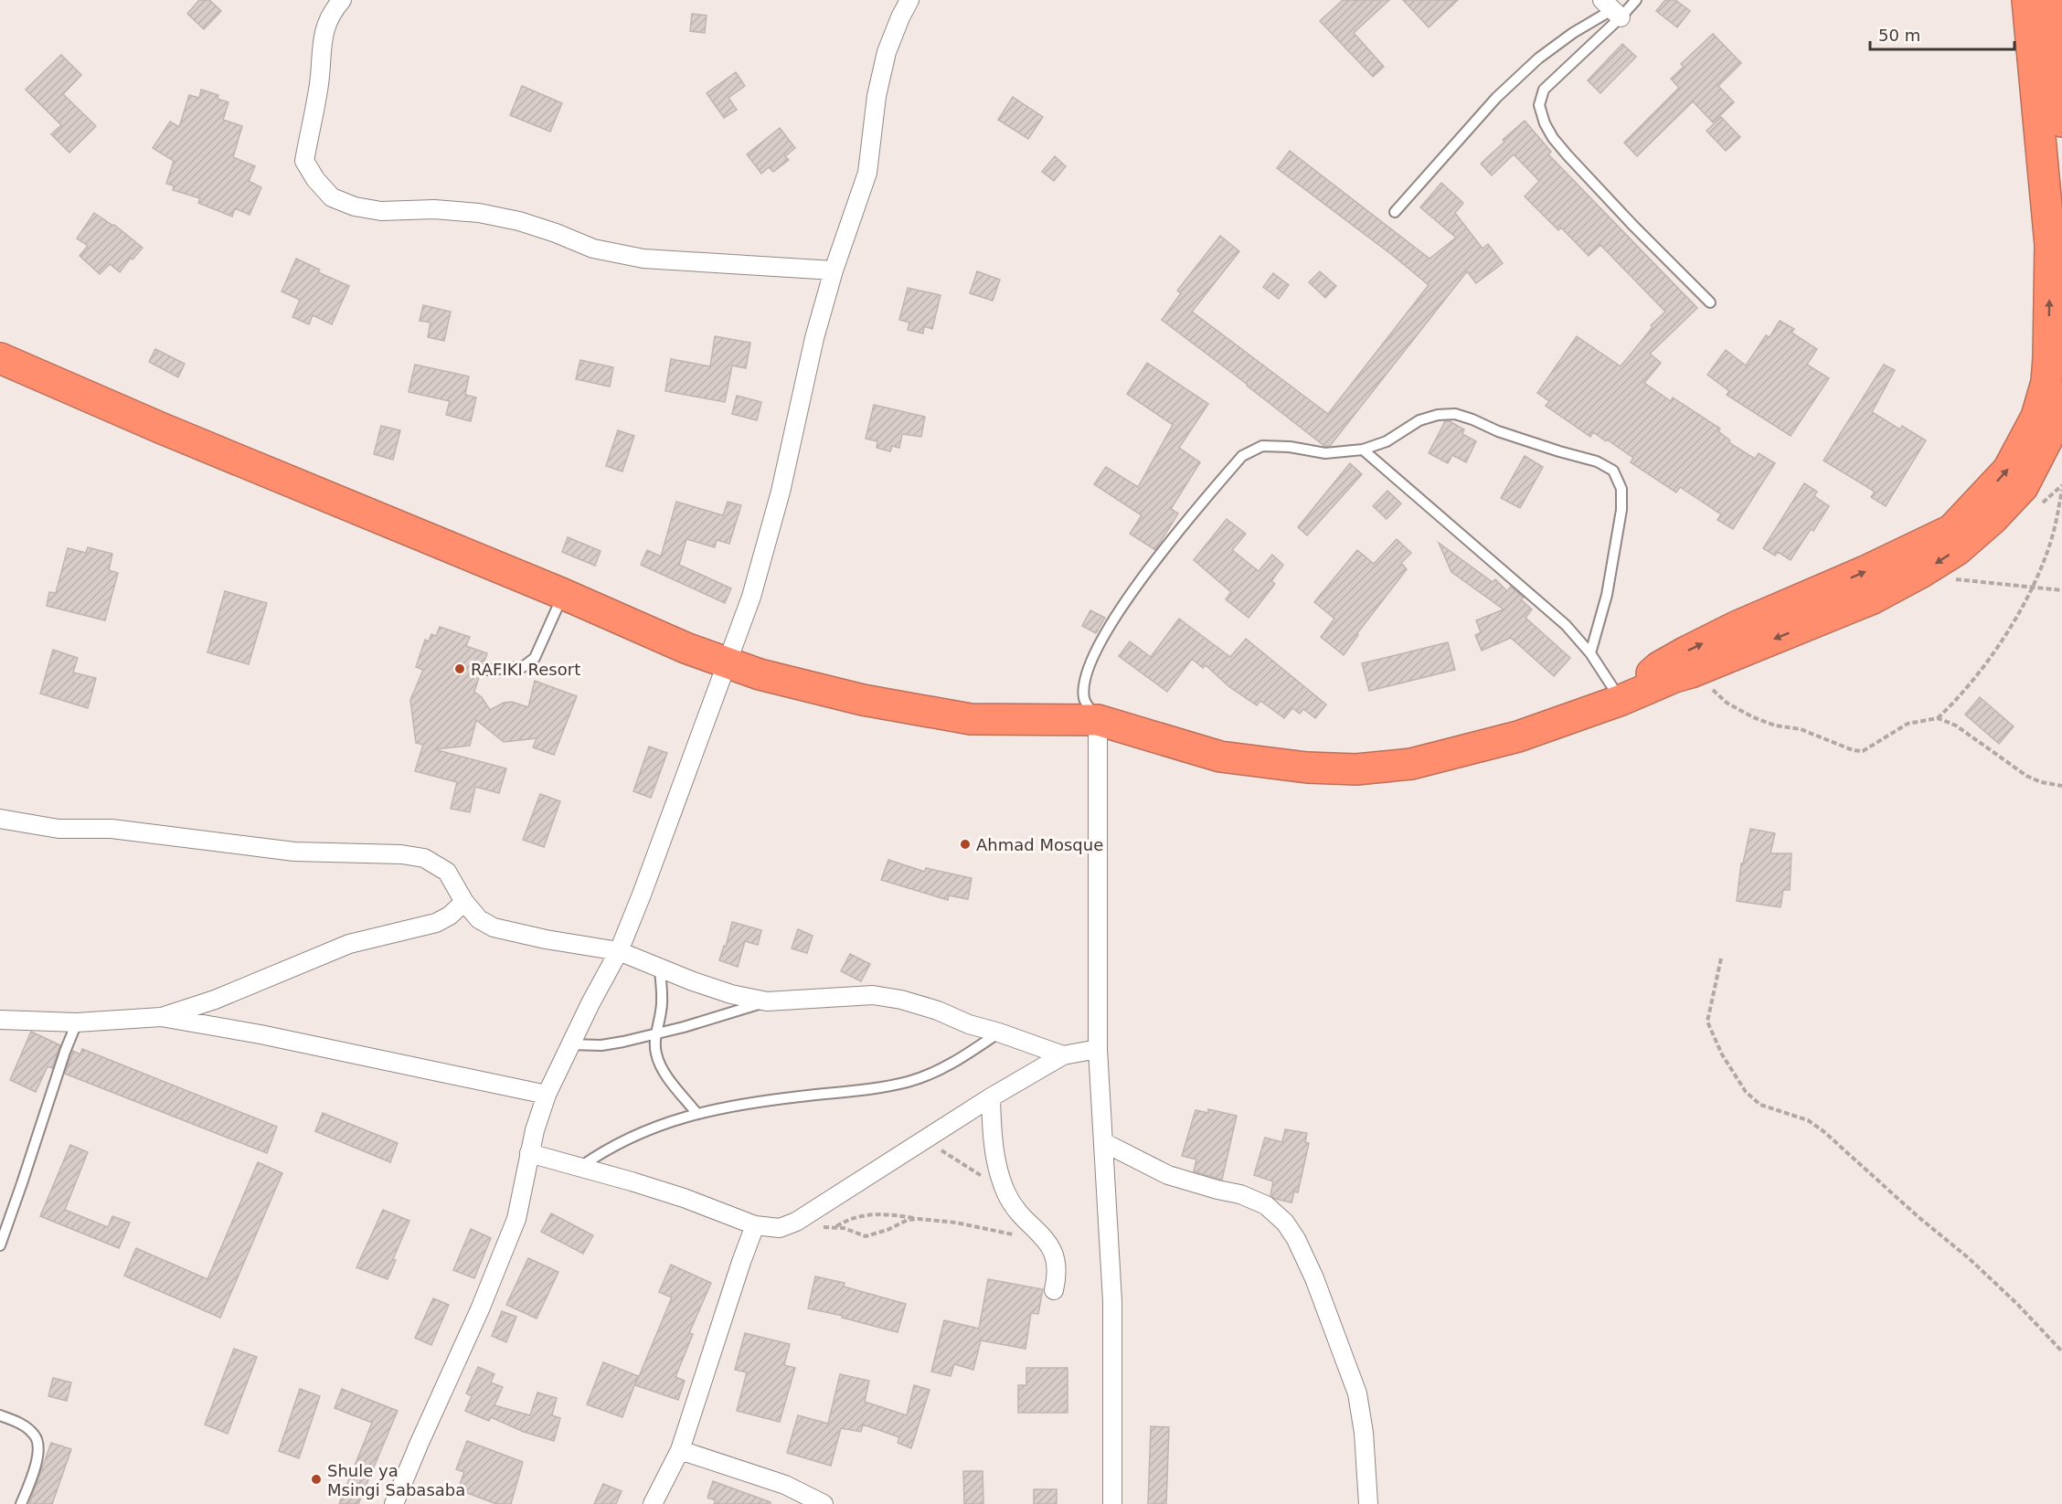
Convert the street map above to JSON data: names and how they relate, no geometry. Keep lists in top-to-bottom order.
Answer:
{
  "places": ["RAFIKI Resort", "Ahmad Mosque", "Shule ya Msingi Sabasaba"],
  "scale_bar": "50 m"
}
